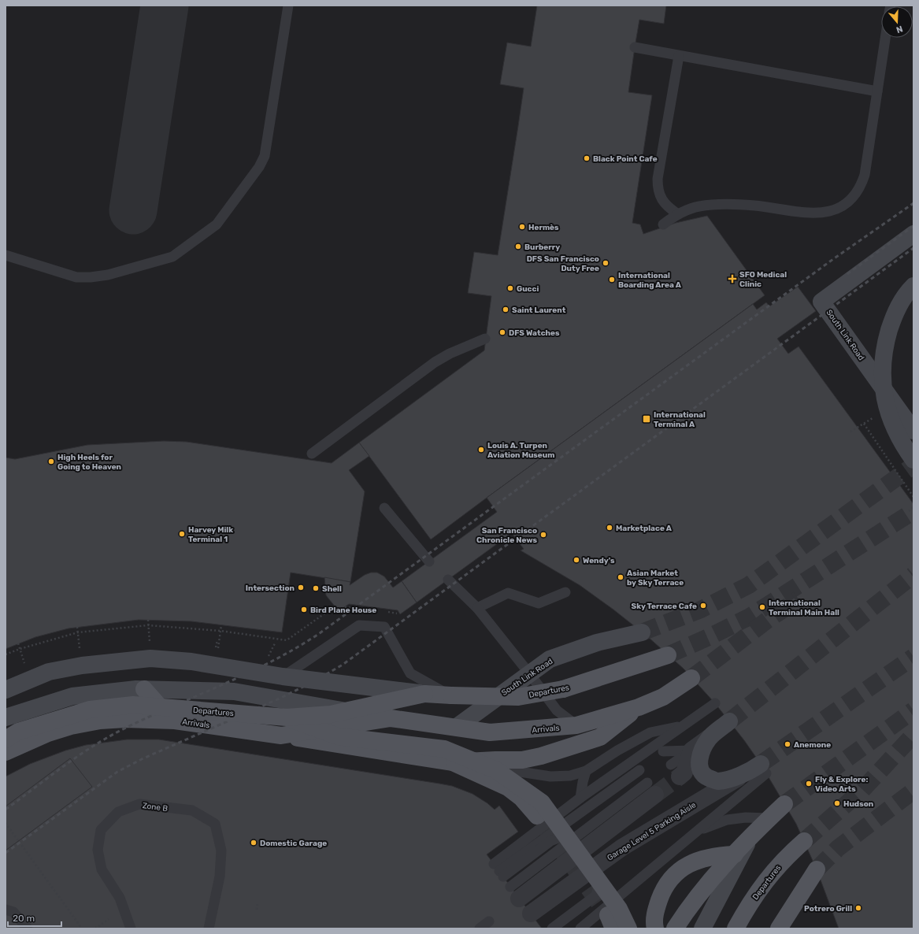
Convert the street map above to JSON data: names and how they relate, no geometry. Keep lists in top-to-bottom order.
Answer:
{
  "streets": {
    "main road": ["South Link Road", "Departures", "Arrivals"],
    "street": ["Garage Level 5 Parking Aisle"],
    "lane": ["Zone B"]
  },
  "crossings": [
    ["South Link Road", "Arrivals"]
  ],
  "places": {
    "other": [
      "Black Point Cafe",
      "Hermès",
      "Burberry",
      "DFS San Francisco Duty Free",
      "International Boarding Area A",
      "Gucci",
      "Saint Laurent",
      "DFS Watches",
      "Louis A. Turpen Aviation Museum",
      "High Heels for Going to Heaven",
      "Marketplace A",
      "Harvey Milk Terminal 1",
      "San Francisco Chronicle News",
      "Wendy's",
      "Asian Market by Sky Terrace",
      "Intersection",
      "Shell",
      "Sky Terrace Cafe",
      "International Terminal Main Hall",
      "Bird Plane House",
      "Anemone",
      "Fly & Explore: Video Arts",
      "Hudson",
      "Domestic Garage",
      "Potrero Grill"
    ],
    "health": ["SFO Medical Clinic"],
    "transit": ["International Terminal A"]
  },
  "scale_bar": "20 m",
  "north": "bottom"
}
